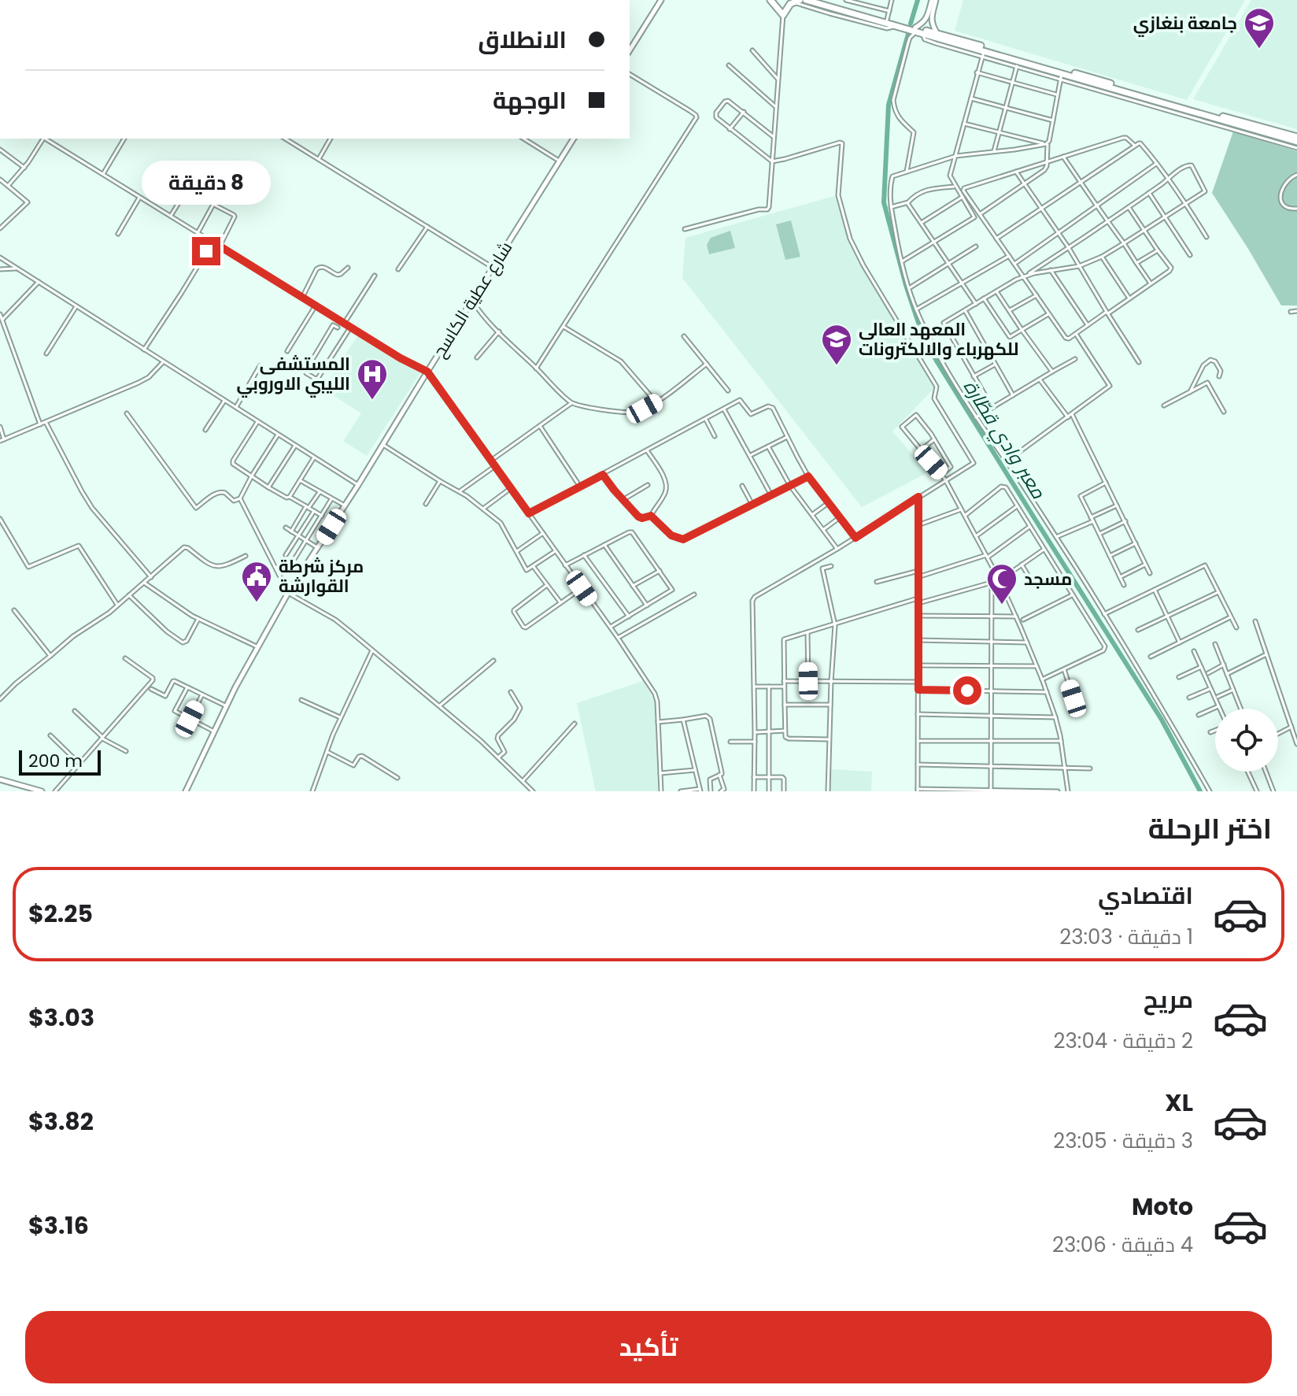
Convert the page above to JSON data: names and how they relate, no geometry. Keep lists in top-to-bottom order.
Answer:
{
  "streets": {
    "street": ["شارع عطية الكاسح"]
  },
  "water": ["معبر وادي قطّارة"],
  "places": {
    "school or university": ["جامعة بنغازي", "المعهد العالي للكهرباء والالكترونات"],
    "hospital": ["المستشفی الليبي الاوروبي"],
    "public building": ["مركز شرطة القوارشة"],
    "mosque": ["مسجد"]
  },
  "scale_bar": "200 m",
  "page": {
    "banner": ["الانطلاق", "الوجهة"],
    "bubble": "8 دقيقة",
    "scale": "200 m",
    "heading": "اختر الرحلة",
    "list": [
      {
        "name": "اقتصادي",
        "note": "1 دقيقة · 23:03",
        "value": "$2.25"
      },
      {
        "name": "مريح",
        "note": "2 دقيقة · 23:04",
        "value": "$3.03"
      },
      {
        "name": "XL",
        "note": "3 دقيقة · 23:05",
        "value": "$3.82"
      },
      {
        "name": "Moto",
        "note": "4 دقيقة · 23:06",
        "value": "$3.16"
      }
    ],
    "buttons": "تأكيد"
  }
}
